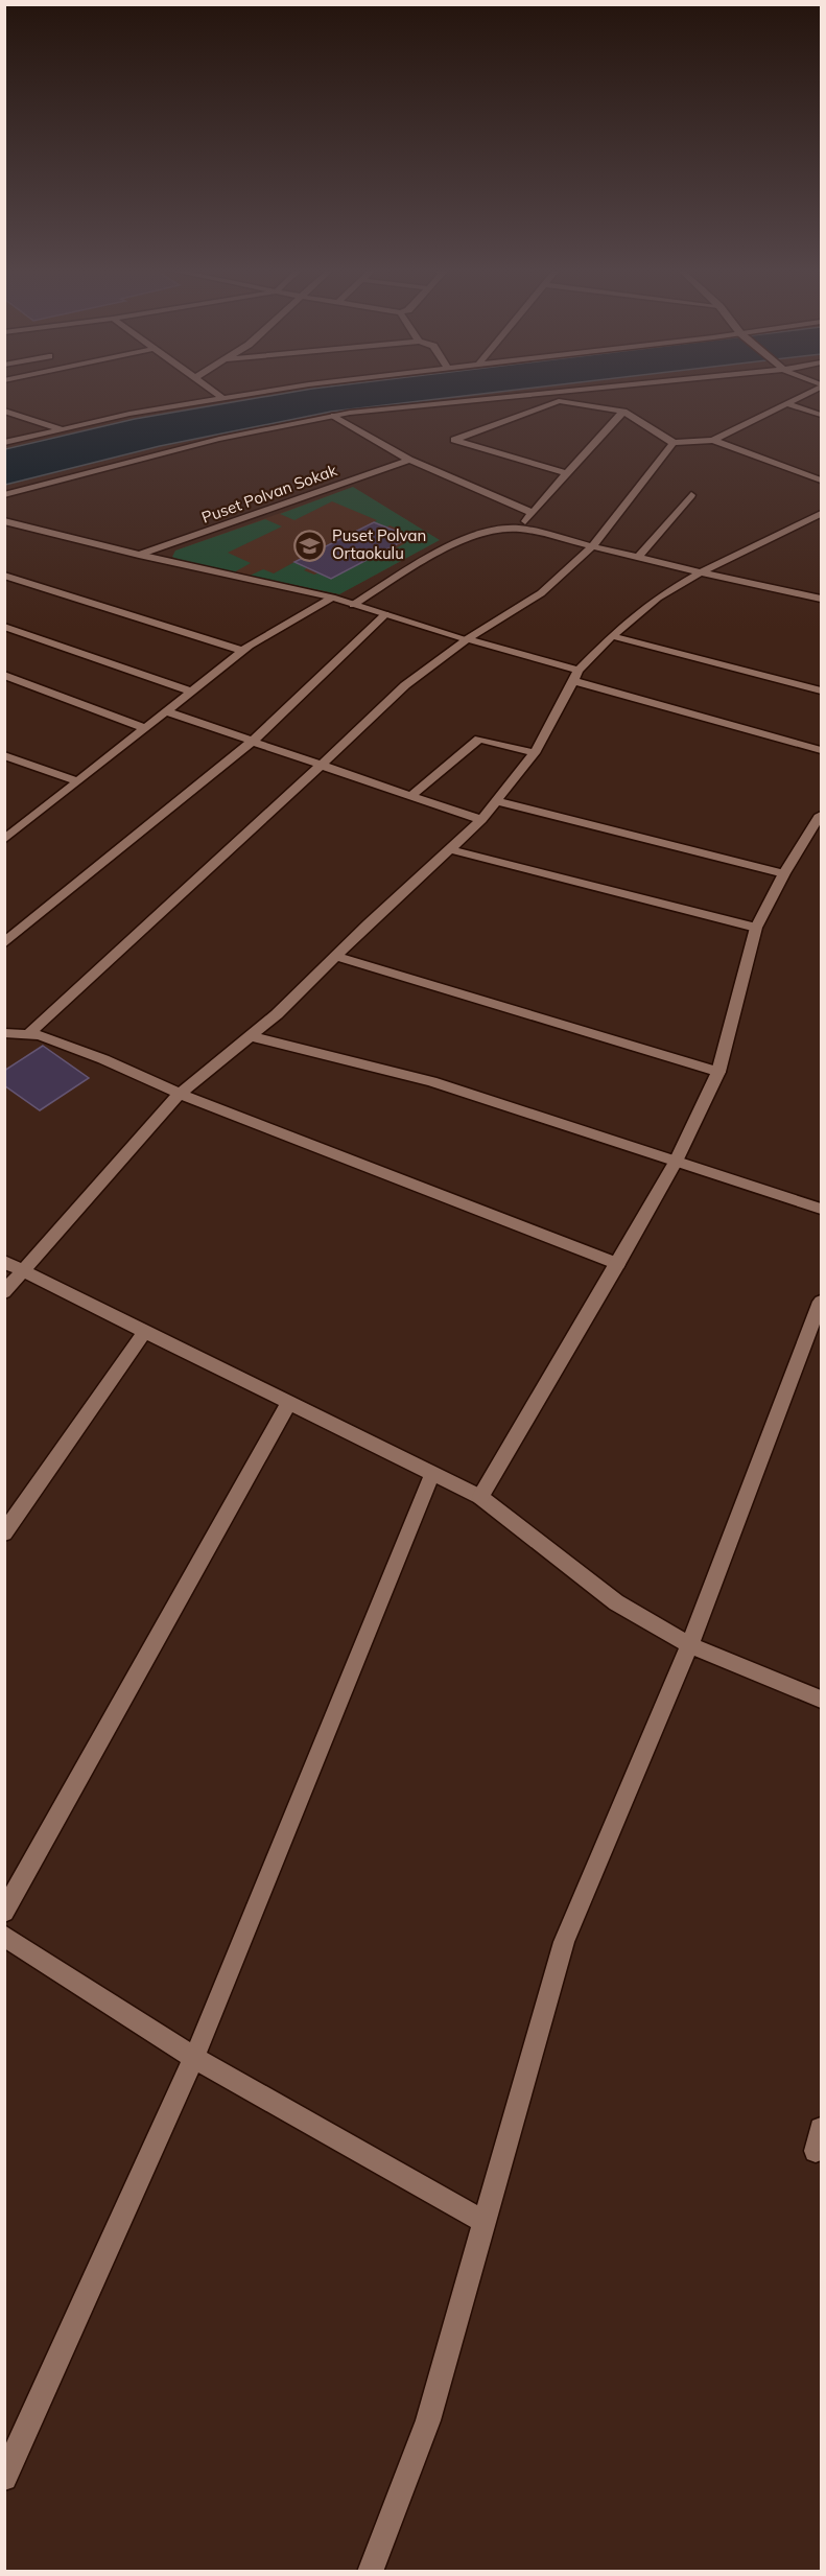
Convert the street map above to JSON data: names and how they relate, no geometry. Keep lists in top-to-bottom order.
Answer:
{
  "streets": {
    "street": ["Puset Polvan Sokak"]
  },
  "places": {
    "school or university": ["Puset Polvan Ortaokulu"]
  }
}
